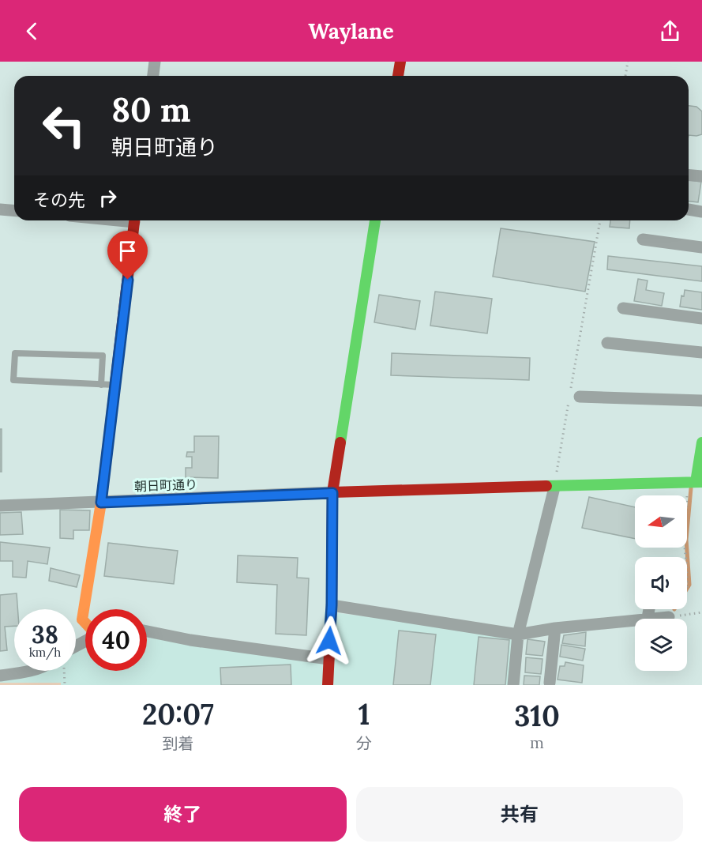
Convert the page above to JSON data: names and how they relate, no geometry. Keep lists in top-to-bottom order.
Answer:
{
  "streets": {
    "street": ["朝日町通り"]
  },
  "north": "left",
  "page": {
    "header": "Waylane",
    "turn": ["80 m", "朝日町通り"],
    "then": "その先",
    "speed": "38 km/h",
    "limit": "40",
    "eta": [
      "20:07",
      "到着",
      "1",
      "分",
      "310",
      "m"
    ],
    "buttons": ["終了", "共有"]
  }
}
